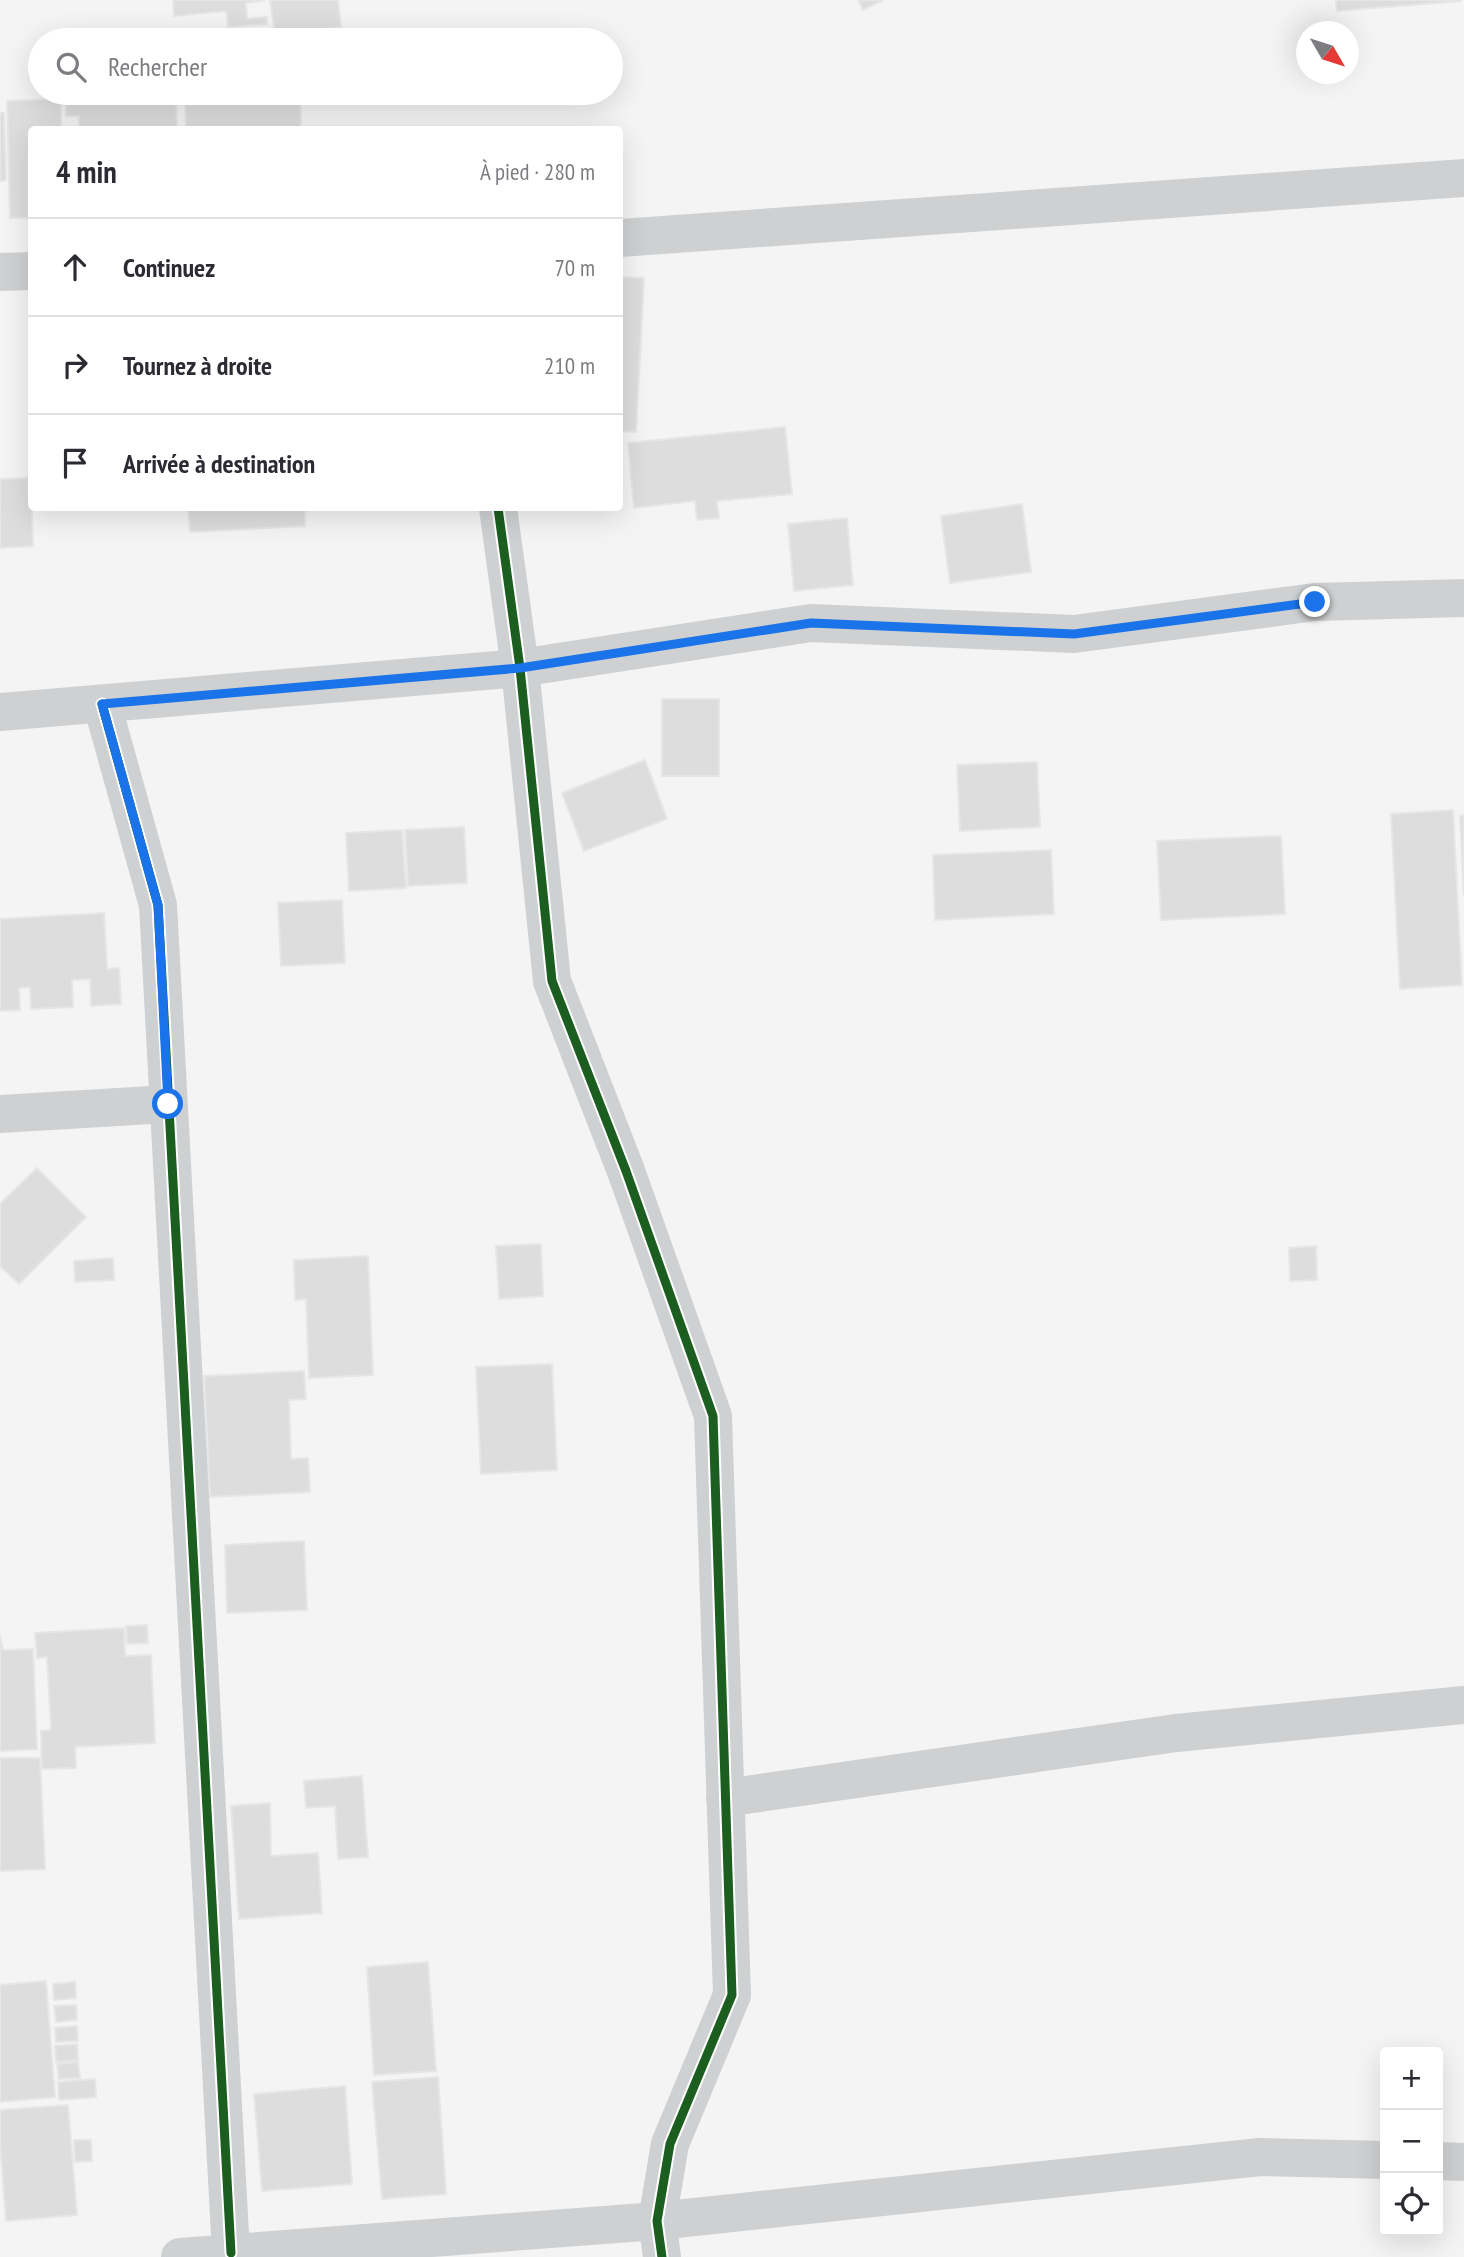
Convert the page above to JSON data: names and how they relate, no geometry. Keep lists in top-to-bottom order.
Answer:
{
  "north": "bottom right",
  "page": {
    "search": "Rechercher",
    "heading": ["4 min", "À pied · 280 m"],
    "list": [
      ["Continuez", "70 m"],
      ["Tournez à droite", "210 m"],
      "Arrivée à destination"
    ],
    "map_buttons": ["+", "−"]
  }
}
